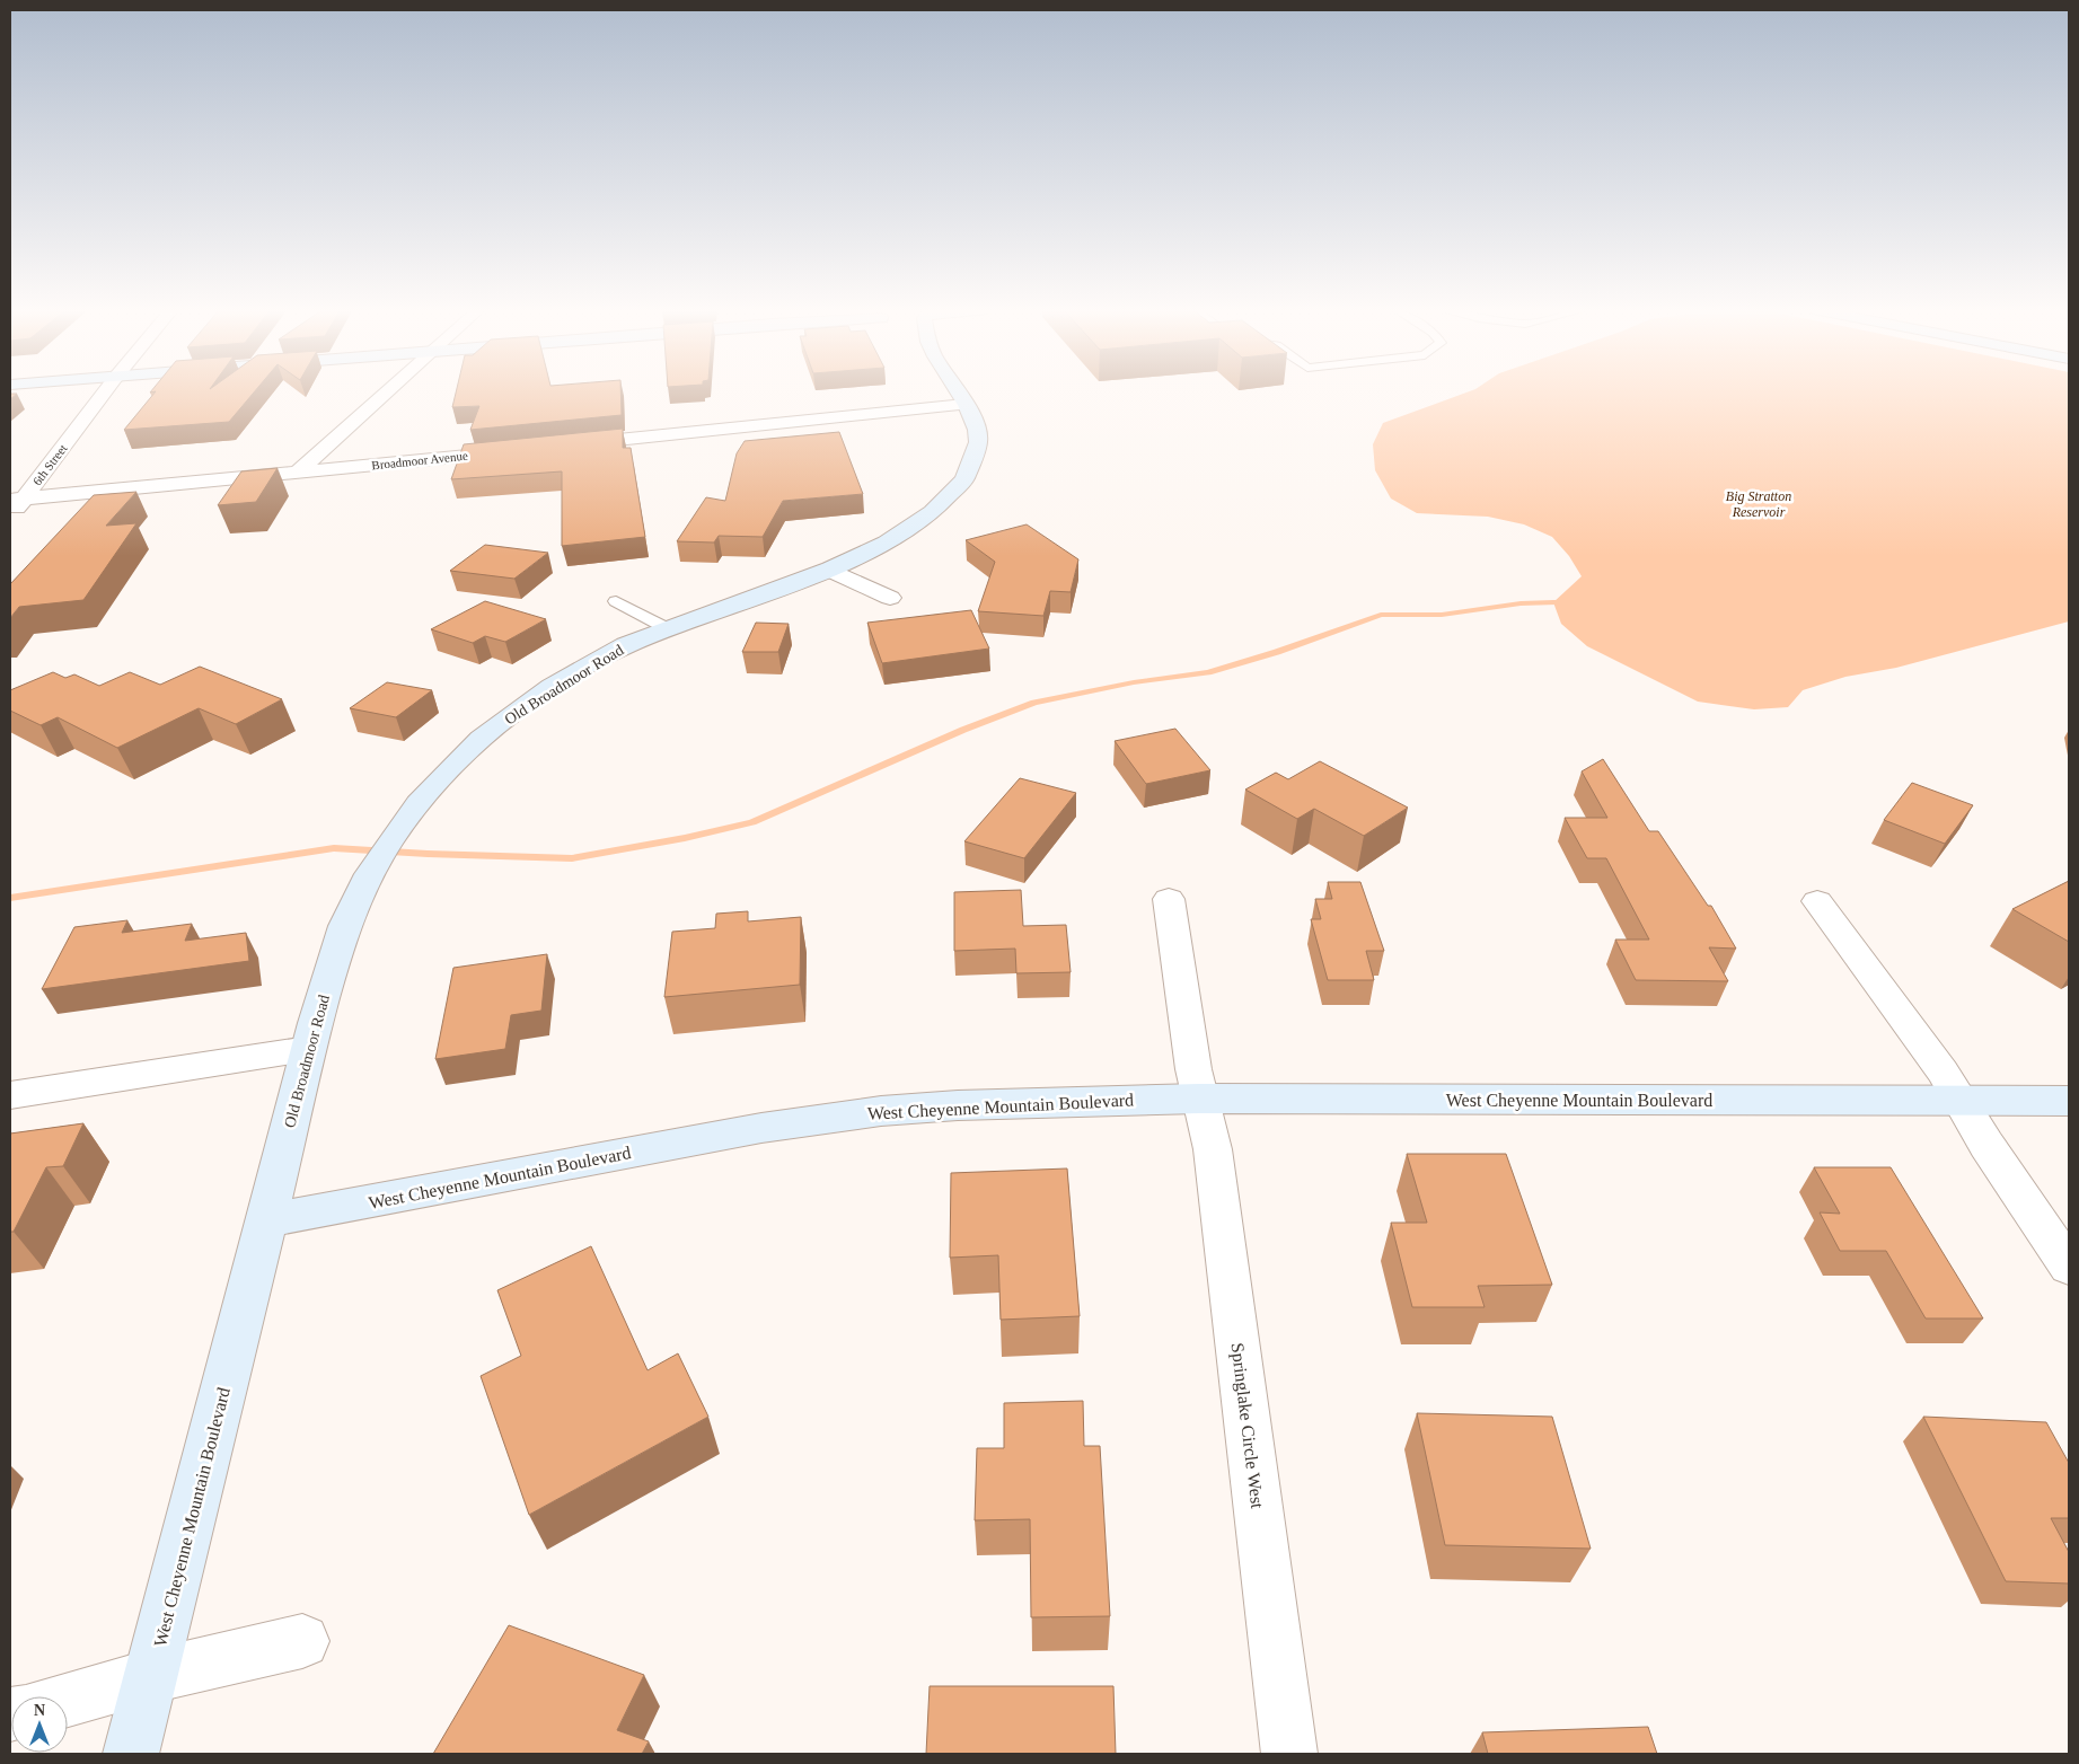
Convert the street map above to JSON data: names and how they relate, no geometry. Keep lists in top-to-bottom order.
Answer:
{
  "streets": {
    "street": [
      "Broadmoor Avenue",
      "6th Street",
      "Old Broadmoor Road",
      "West Cheyenne Mountain Boulevard",
      "Springlake Circle West"
    ]
  },
  "crossings": [
    ["Broadmoor Avenue", "6th Street"],
    ["Old Broadmoor Road", "West Cheyenne Mountain Boulevard"],
    ["West Cheyenne Mountain Boulevard", "Springlake Circle West"]
  ],
  "water": ["Big Stratton Reservoir"],
  "north": "top"
}
